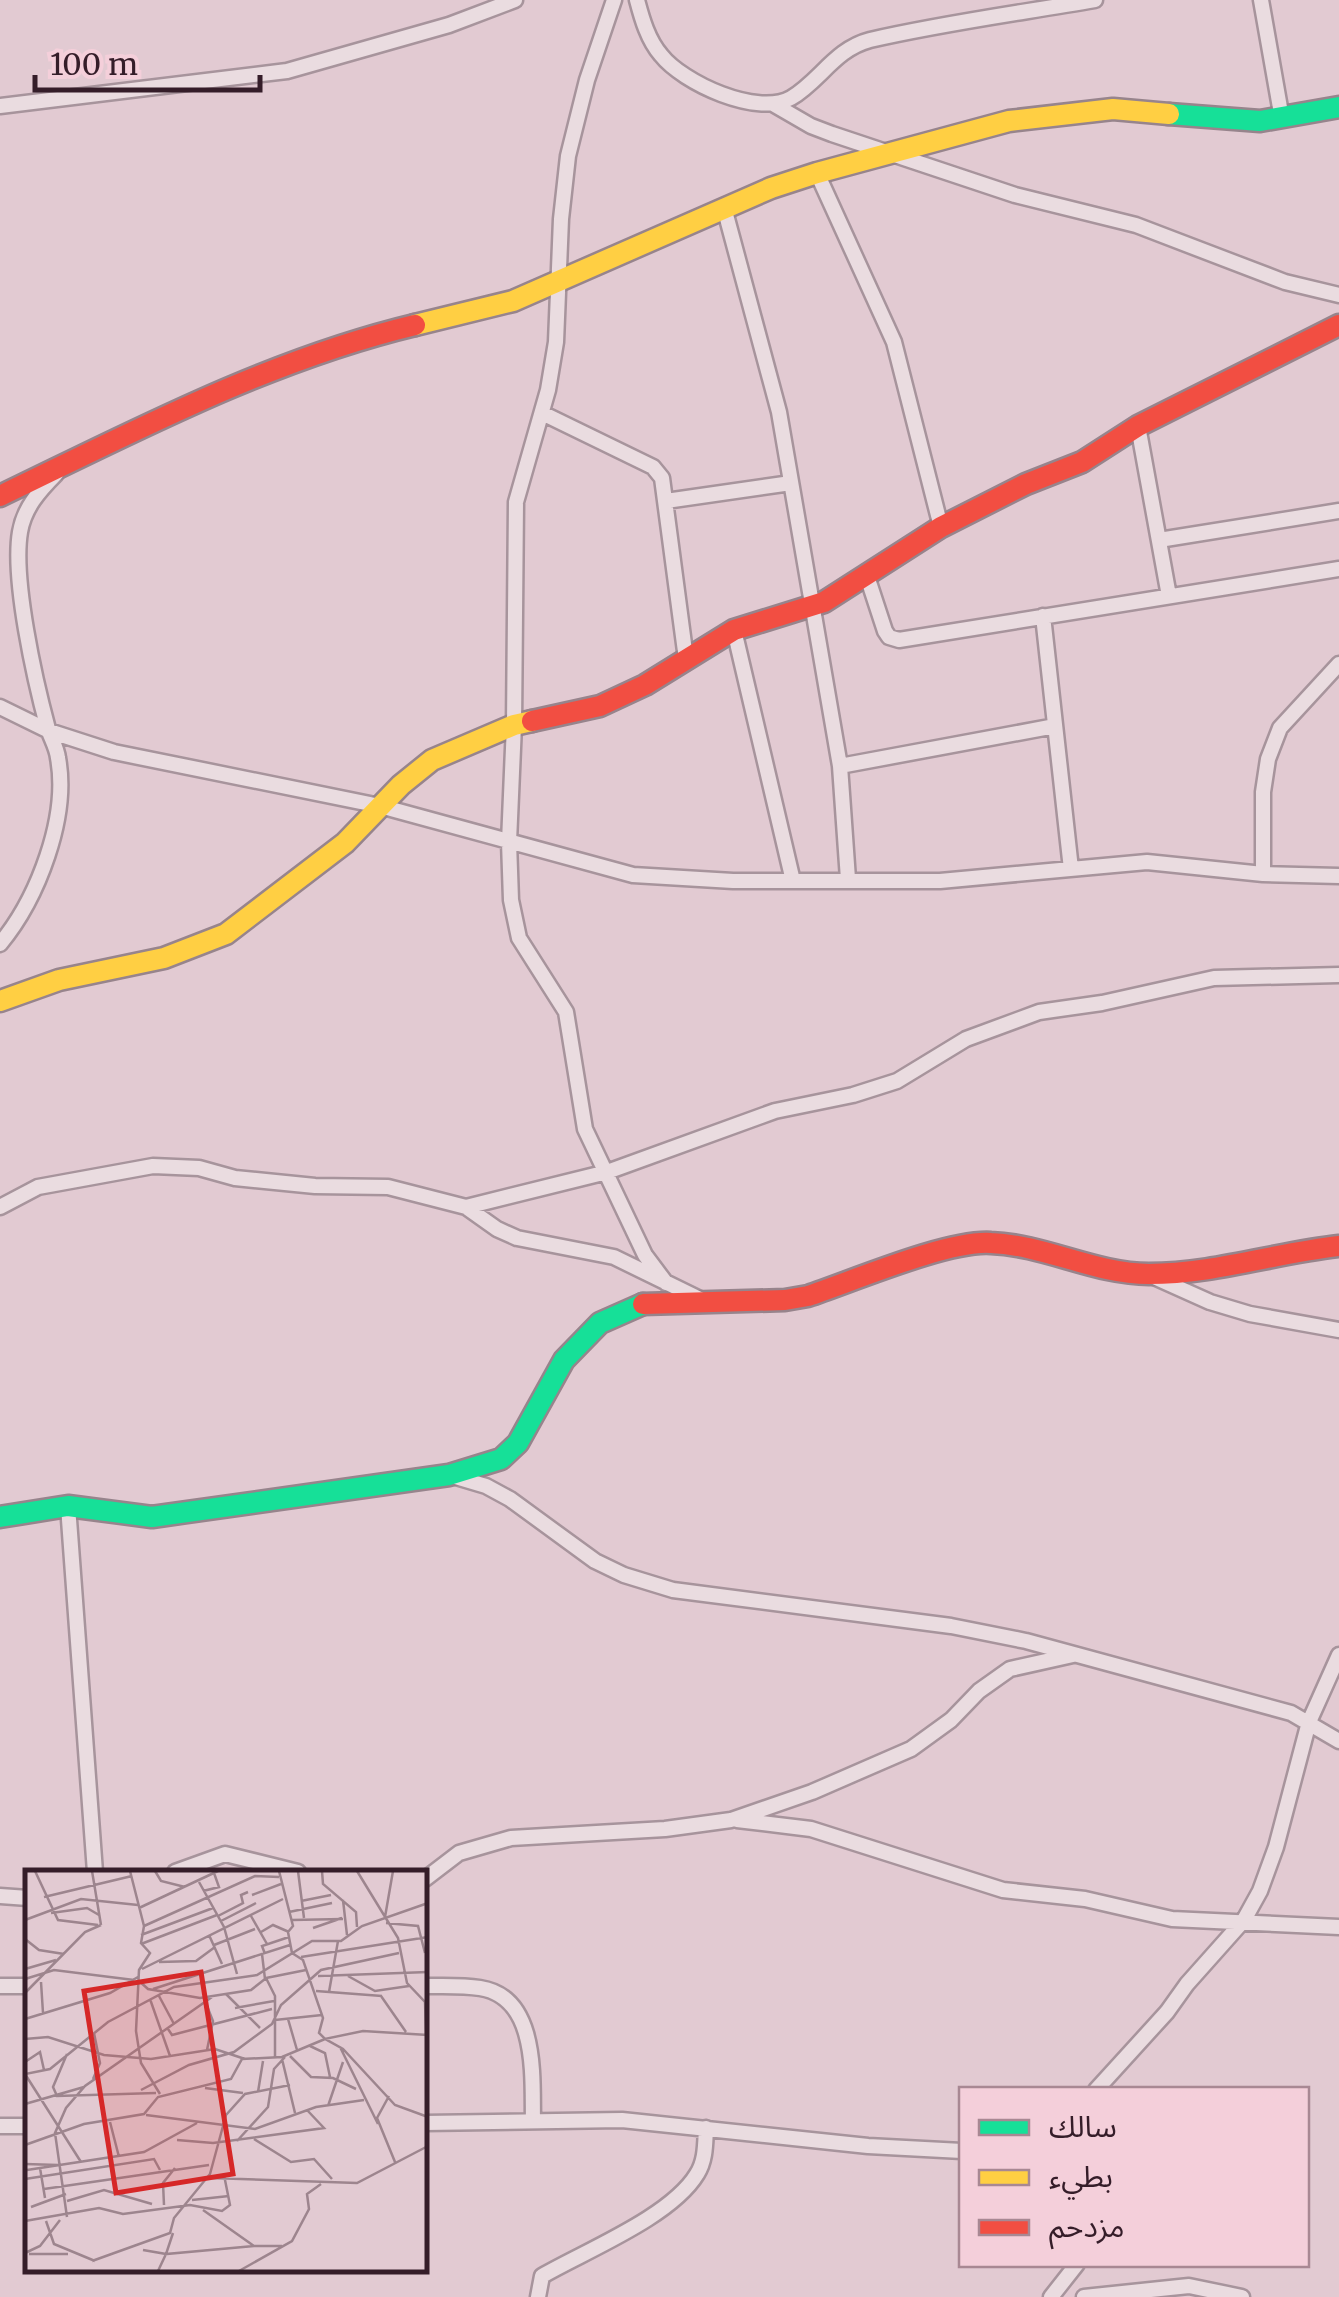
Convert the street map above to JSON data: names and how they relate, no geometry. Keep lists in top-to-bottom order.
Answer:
{
  "legend": ["سالك", "بطيء", "مزدحم"],
  "scale_bar": "100 m"
}
